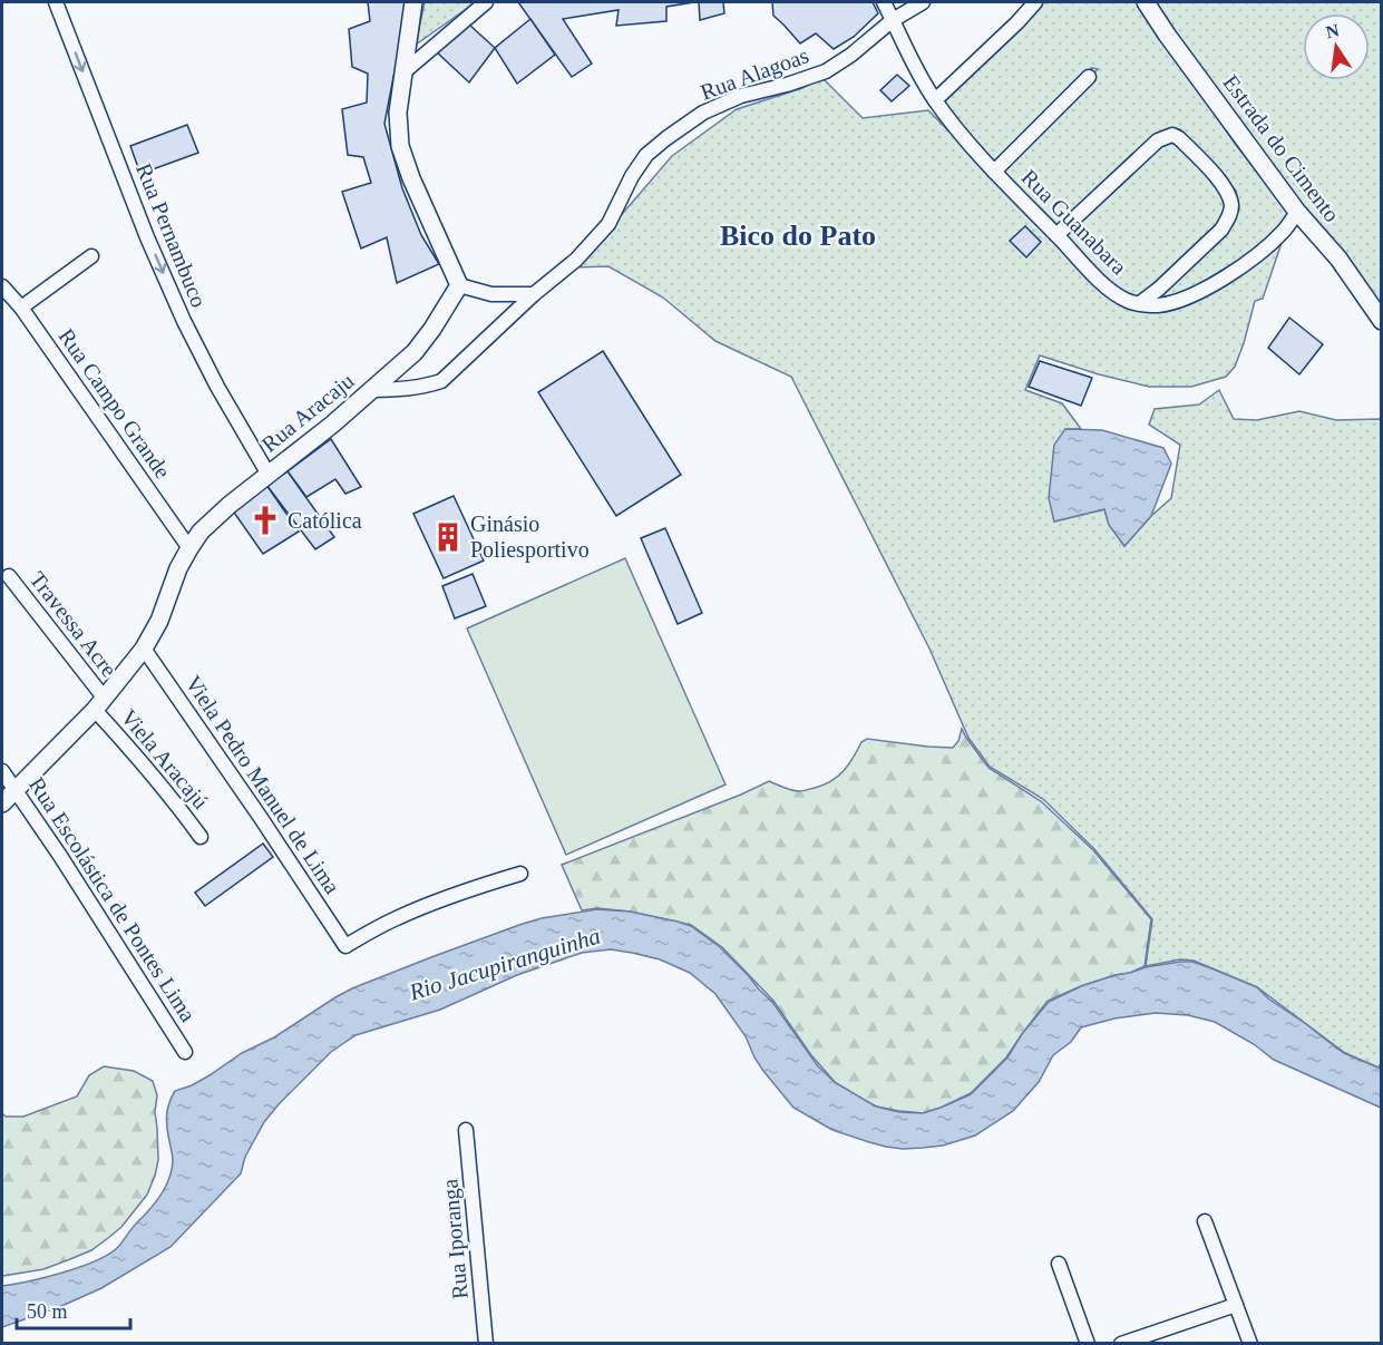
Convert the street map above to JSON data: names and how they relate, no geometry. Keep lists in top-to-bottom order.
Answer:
{
  "streets": {
    "street": [
      "Rua Alagoas",
      "Estrada do Cimento",
      "Rua Guanabara",
      "Rua Pernambuco",
      "Rua Campo Grande",
      "Rua Aracaju",
      "Travessa Acre",
      "Viela Aracajú",
      "Viela Pedro Manuel de Lima",
      "Rua Escolástica de Pontes Lima",
      "Rua Iporanga"
    ]
  },
  "crossings": [
    ["Rua Alagoas", "Rua Guanabara"],
    ["Rua Alagoas", "Rua Aracaju"],
    ["Estrada do Cimento", "Rua Guanabara"],
    ["Rua Pernambuco", "Rua Aracaju"],
    ["Rua Campo Grande", "Rua Aracaju"],
    ["Rua Aracaju", "Travessa Acre"],
    ["Rua Aracaju", "Viela Aracajú"],
    ["Rua Aracaju", "Viela Pedro Manuel de Lima"],
    ["Rua Aracaju", "Rua Escolástica de Pontes Lima"],
    ["Travessa Acre", "Viela Aracajú"]
  ],
  "one_way": ["Rua Pernambuco"],
  "districts": ["Bico do Pato"],
  "water": ["Rio Jacupiranguinha"],
  "places": {
    "church": ["Católica"],
    "building": ["Ginásio Poliesportivo"]
  },
  "scale_bar": "50 m",
  "north": "top"
}
